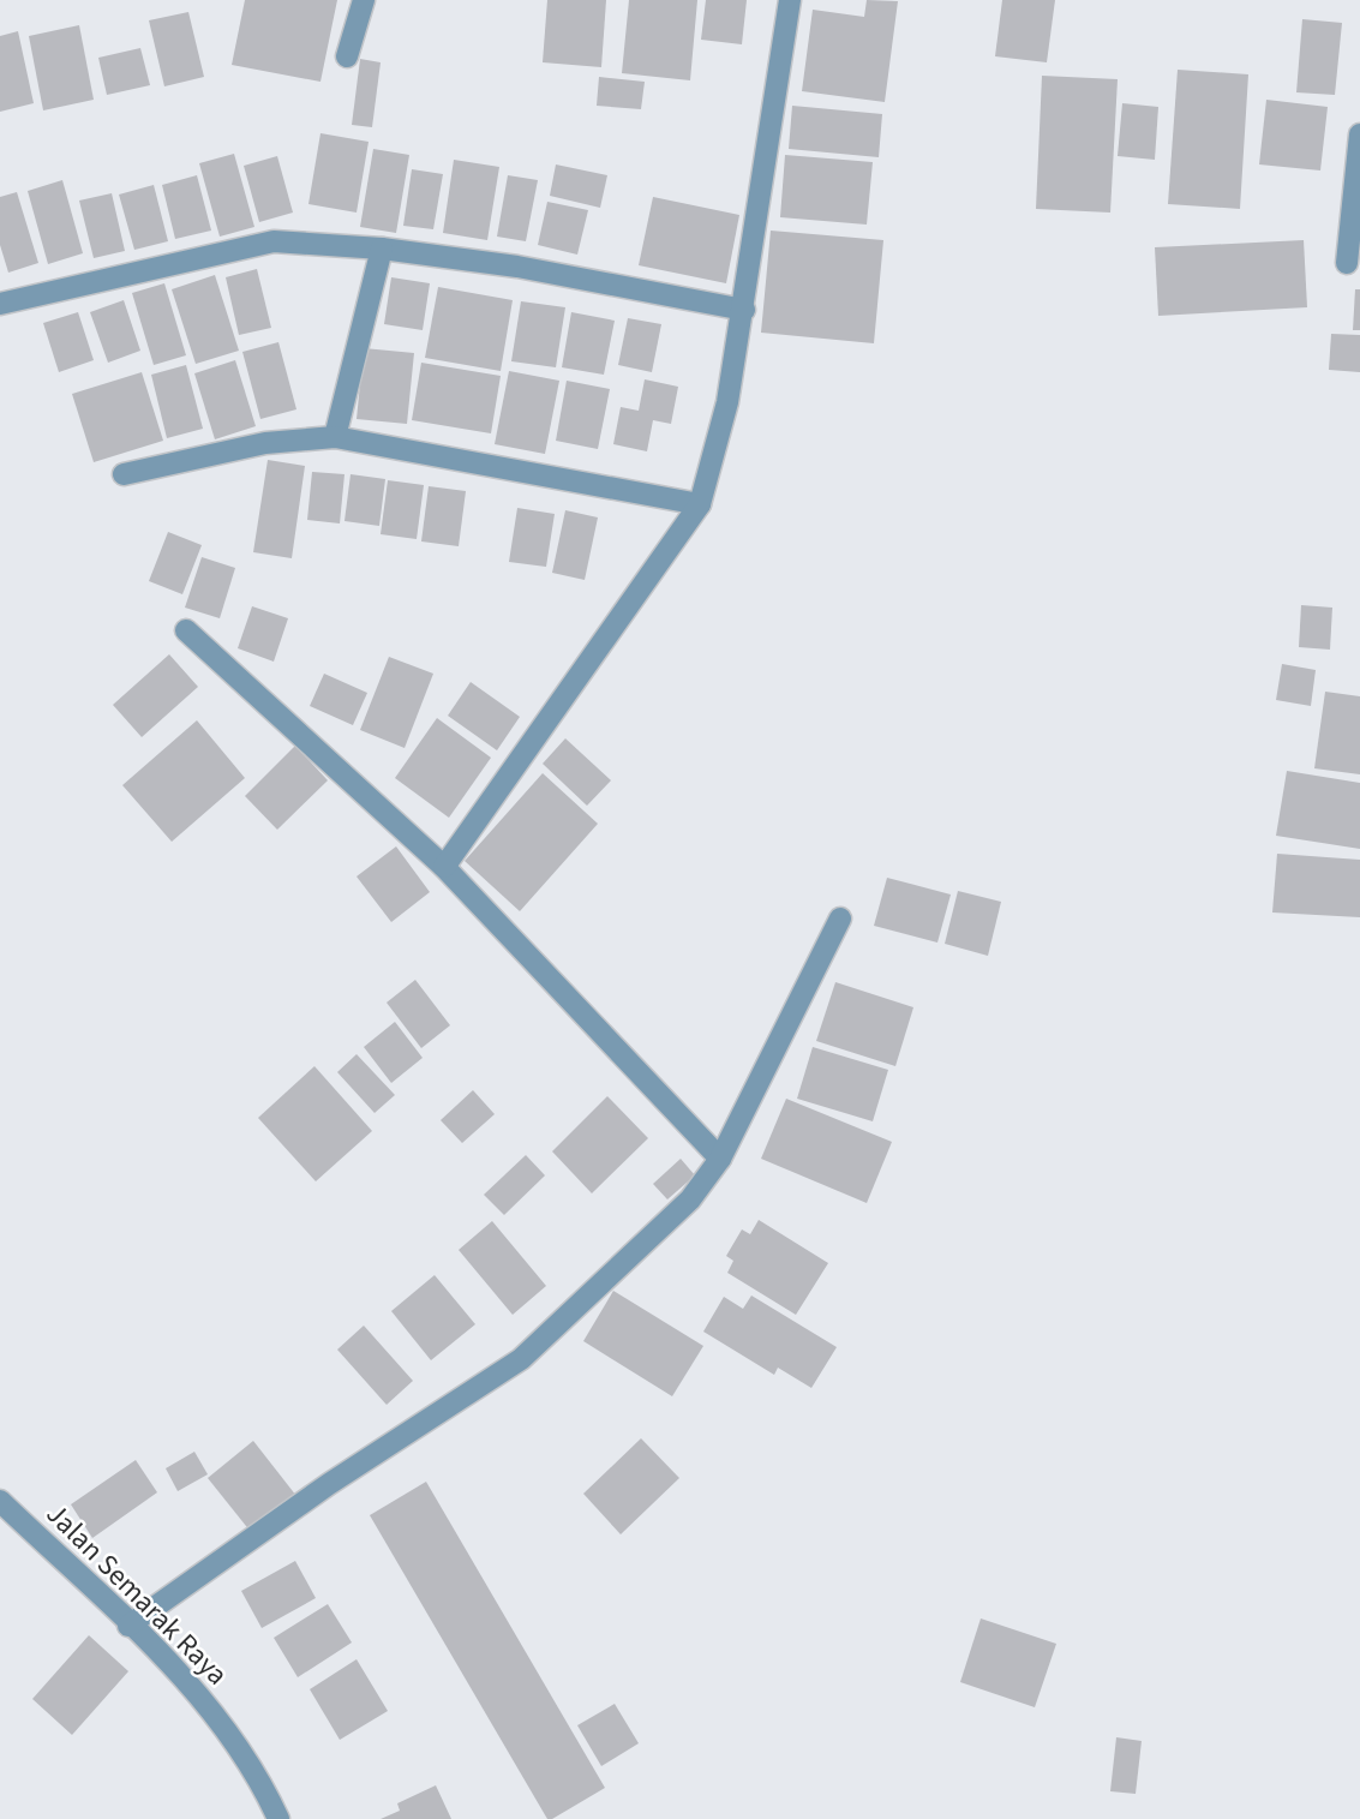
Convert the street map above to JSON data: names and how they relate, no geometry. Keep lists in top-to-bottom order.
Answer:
{
  "streets": {
    "street": ["Jalan Semarak Raya"]
  }
}
